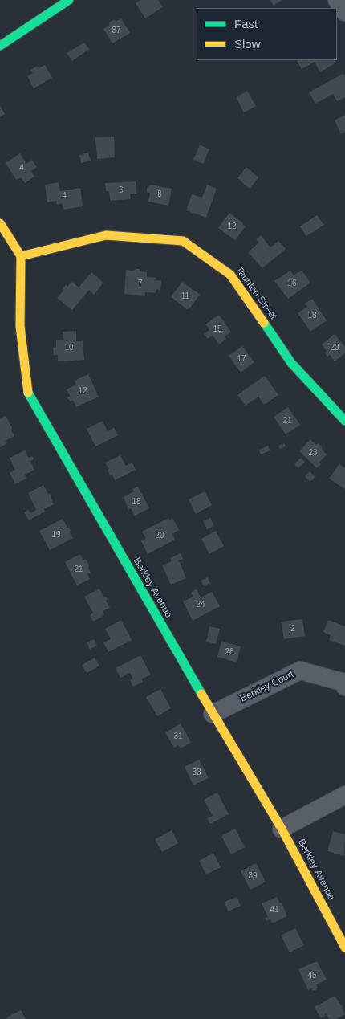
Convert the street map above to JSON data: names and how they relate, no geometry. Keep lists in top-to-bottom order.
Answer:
{
  "streets": {
    "street": ["Taunton Street", "Berkley Avenue", "Berkley Court"]
  },
  "crossings": [
    ["Taunton Street", "Berkley Avenue"],
    ["Berkley Avenue", "Berkley Court"]
  ],
  "house_numbers": [
    "87",
    "4",
    "6",
    "8",
    "4",
    "12",
    "7",
    "16",
    "11",
    "18",
    "15",
    "10",
    "20",
    "17",
    "12",
    "21",
    "23",
    "18",
    "19",
    "20",
    "21",
    "24",
    "2",
    "26",
    "31",
    "33",
    "39",
    "41",
    "45"
  ],
  "legend": ["Fast", "Slow"]
}
